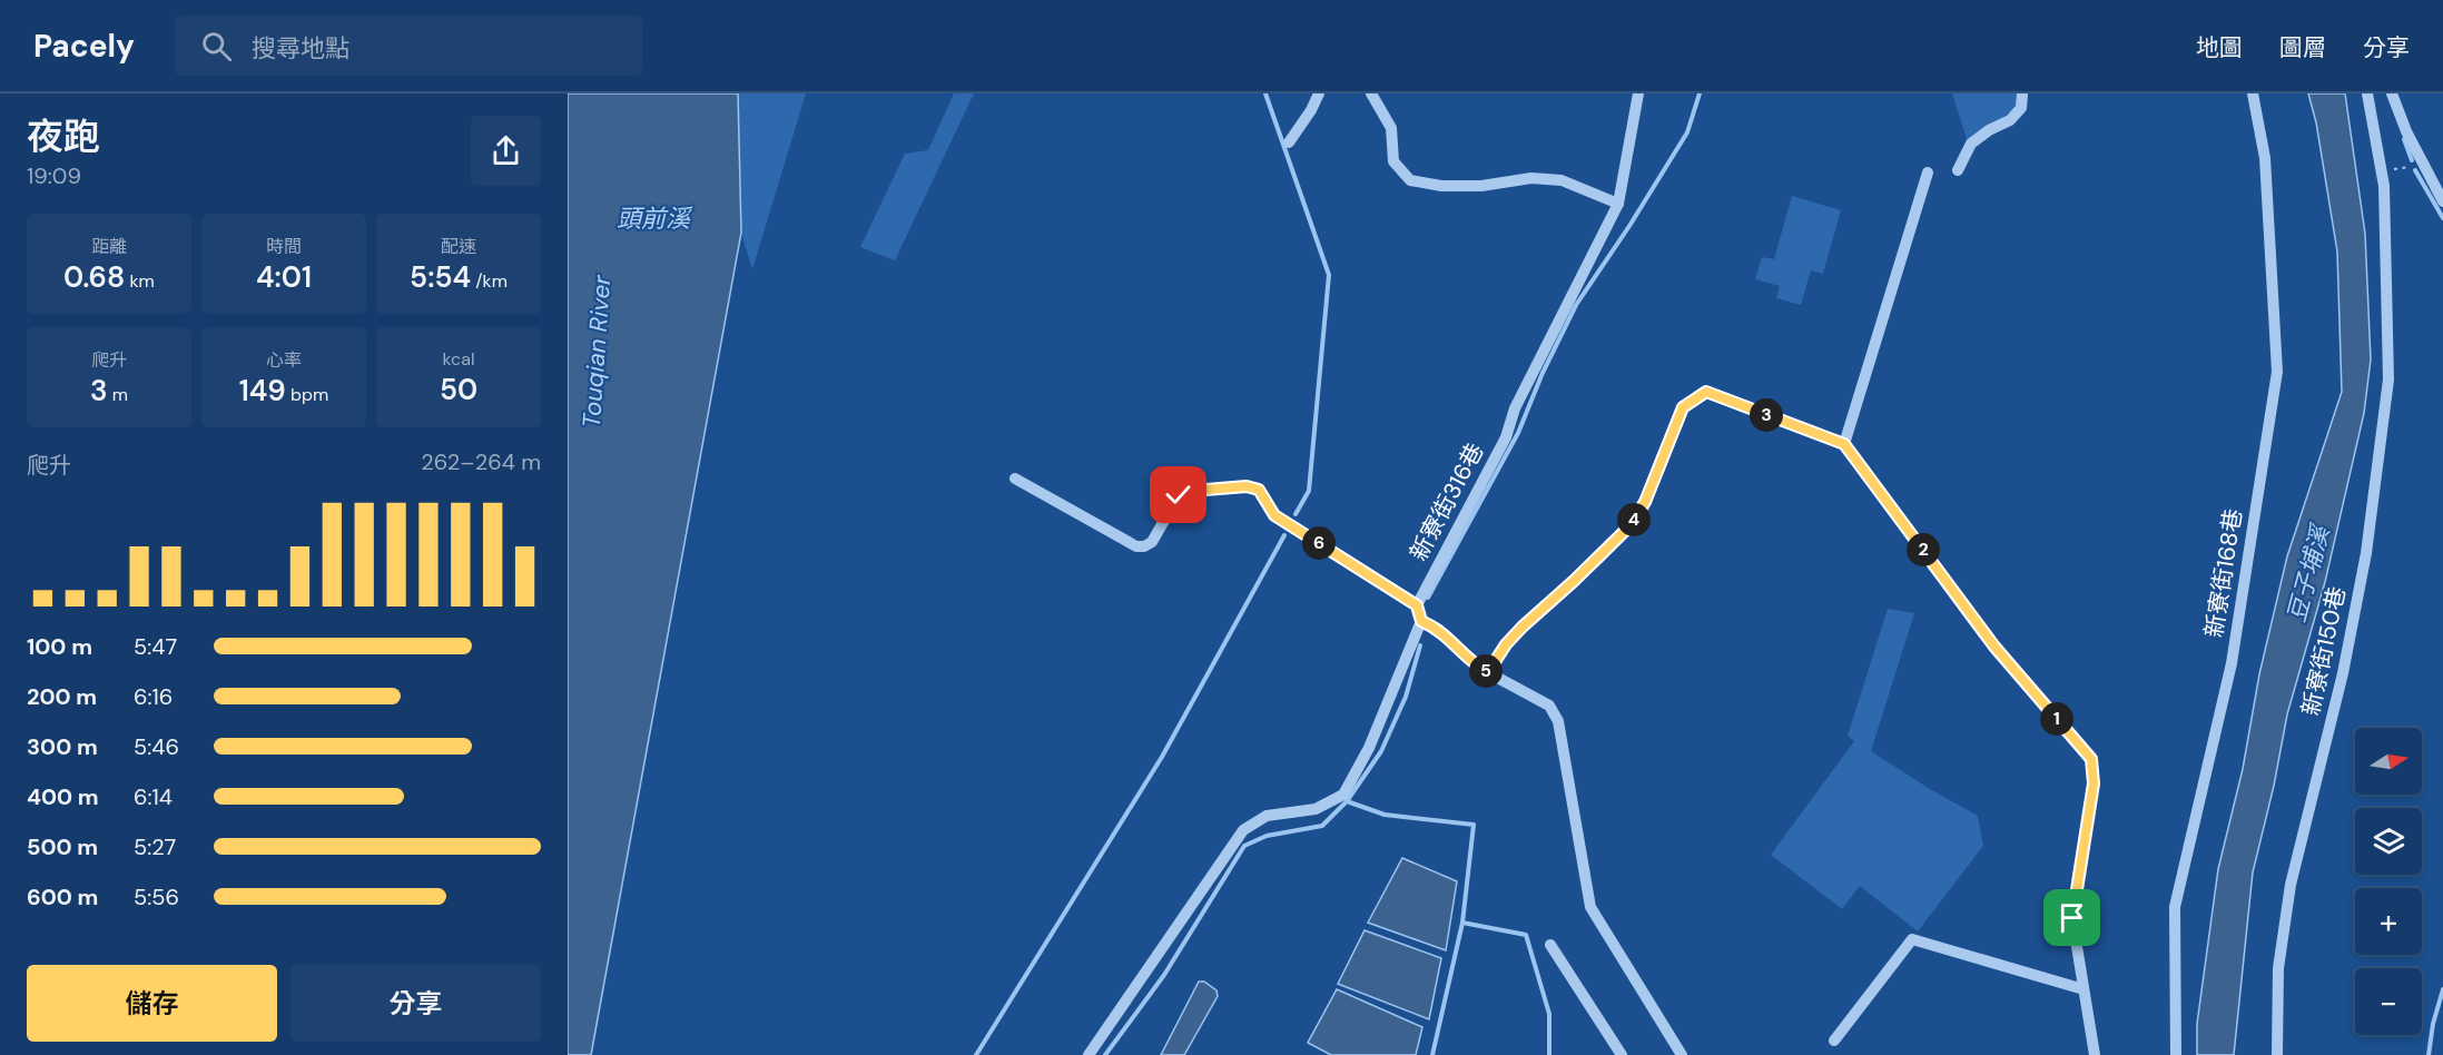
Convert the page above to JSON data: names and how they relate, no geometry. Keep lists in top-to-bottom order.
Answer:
{
  "streets": {
    "street": ["新寮街316巷", "新寮街168巷", "新寮街150巷"]
  },
  "water": ["頭前溪", "Touqian River", "豆子埔溪"],
  "north": "right",
  "page": {
    "header": "Pacely",
    "search": "搜尋地點",
    "nav": ["地圖", "圖層", "分享"],
    "heading": ["夜跑", "19:09"],
    "stats": [
      ["距離", "0.68 km"],
      ["時間", "4:01"],
      ["配速", "5:54 /km"],
      ["爬升", "3 m"],
      ["心率", "149 bpm"],
      ["kcal", "50"]
    ],
    "pins": [
      "3",
      "4",
      "6",
      "2",
      "5",
      "1"
    ],
    "chart": ["爬升", "262–264 m"],
    "list": [
      {
        "name": "100 m",
        "note": "5:47"
      },
      {
        "name": "200 m",
        "note": "6:16"
      },
      {
        "name": "300 m",
        "note": "5:46"
      },
      {
        "name": "400 m",
        "note": "6:14"
      },
      {
        "name": "500 m",
        "note": "5:27"
      },
      {
        "name": "600 m",
        "note": "5:56"
      }
    ],
    "map_buttons": ["+", "−"],
    "buttons": ["儲存", "分享"]
  }
}
